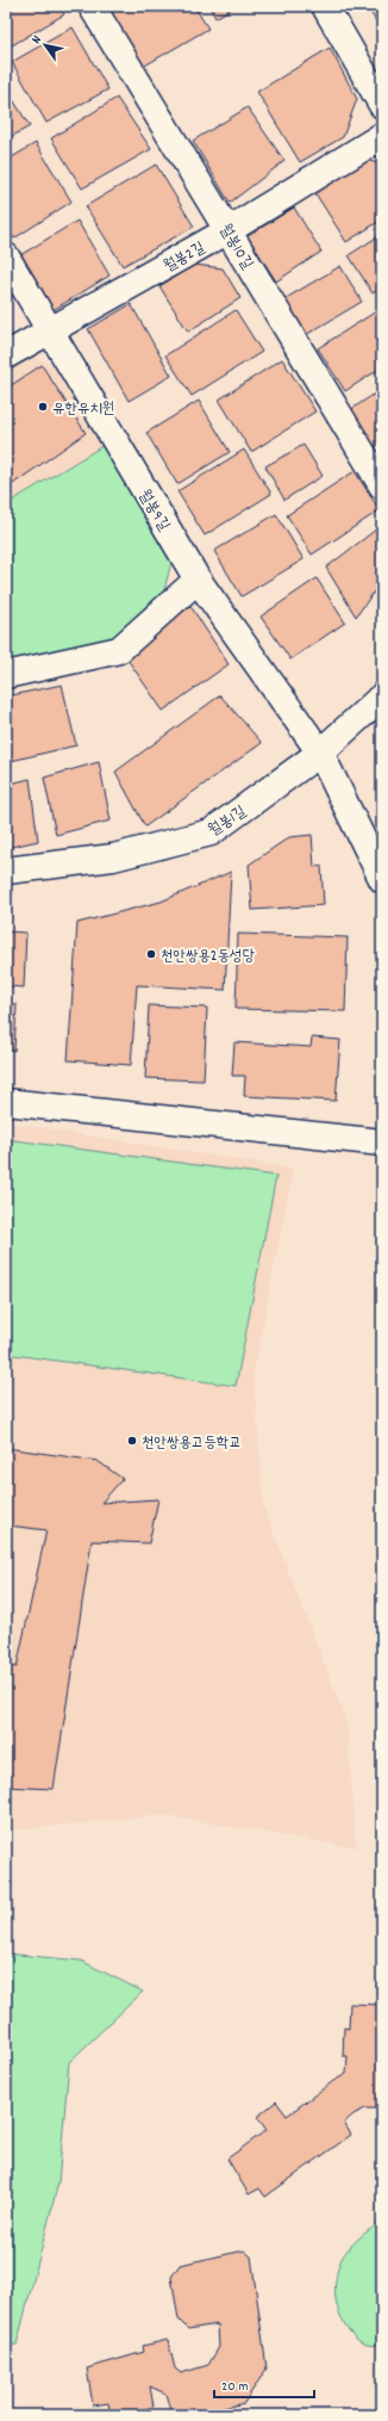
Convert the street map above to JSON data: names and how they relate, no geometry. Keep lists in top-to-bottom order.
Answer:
{
  "streets": {
    "street": [
      "월봉10길",
      "월봉2길",
      "월봉9길",
      "월봉1길"
    ]
  },
  "crossings": [
    ["월봉10길", "월봉2길"],
    ["월봉2길", "월봉9길"],
    ["월봉9길", "월봉1길"]
  ],
  "places": ["유한유치원", "천안쌍용2동성당", "천안쌍용고등학교"],
  "scale_bar": "20 m",
  "north": "top left"
}
